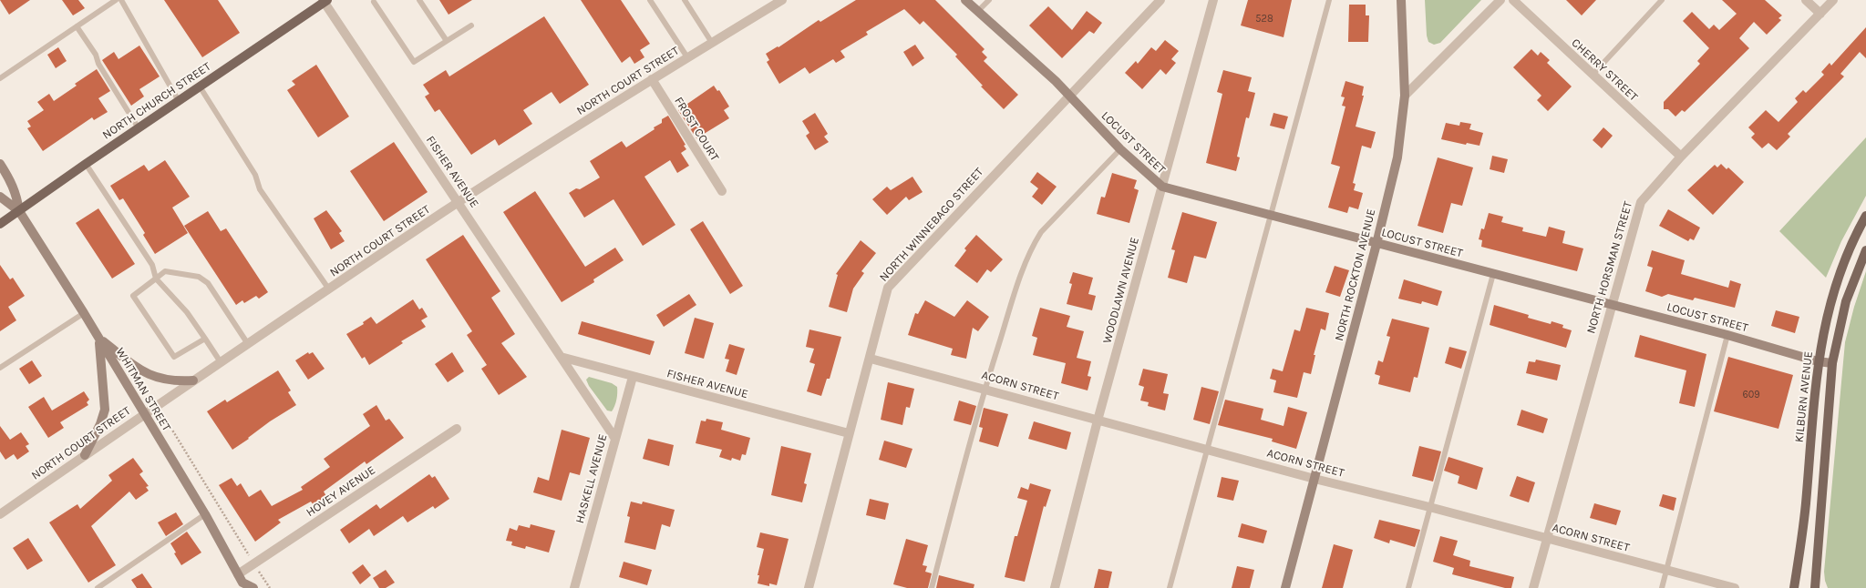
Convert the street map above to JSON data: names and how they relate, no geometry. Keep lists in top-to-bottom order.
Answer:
{
  "streets": {
    "main road": [
      "NORTH CHURCH STREET",
      "LOCUST STREET",
      "NORTH ROCKTON AVENUE",
      "WHITMAN STREET",
      "KILBURN AVENUE"
    ],
    "street": [
      "CHERRY STREET",
      "NORTH COURT STREET",
      "FROST COURT",
      "FISHER AVENUE",
      "NORTH WINNEBAGO STREET",
      "NORTH HORSMAN STREET",
      "WOODLAWN AVENUE",
      "ACORN STREET",
      "HASKELL AVENUE",
      "HOVEY AVENUE"
    ]
  },
  "crossings": [
    ["CHERRY STREET", "NORTH HORSMAN STREET"],
    ["NORTH COURT STREET", "FROST COURT"],
    ["NORTH COURT STREET", "FISHER AVENUE"],
    ["NORTH COURT STREET", "WHITMAN STREET"],
    ["NORTH CHURCH STREET", "FISHER AVENUE"],
    ["NORTH CHURCH STREET", "WHITMAN STREET"],
    ["LOCUST STREET", "NORTH WINNEBAGO STREET"],
    ["LOCUST STREET", "NORTH HORSMAN STREET"],
    ["LOCUST STREET", "NORTH ROCKTON AVENUE"],
    ["LOCUST STREET", "WOODLAWN AVENUE"],
    ["LOCUST STREET", "KILBURN AVENUE"],
    ["FISHER AVENUE", "NORTH WINNEBAGO STREET"],
    ["FISHER AVENUE", "HASKELL AVENUE"],
    ["NORTH WINNEBAGO STREET", "ACORN STREET"],
    ["NORTH HORSMAN STREET", "ACORN STREET"],
    ["NORTH ROCKTON AVENUE", "ACORN STREET"],
    ["WOODLAWN AVENUE", "ACORN STREET"],
    ["WHITMAN STREET", "HOVEY AVENUE"]
  ],
  "house_numbers": ["528", "609"]
}
